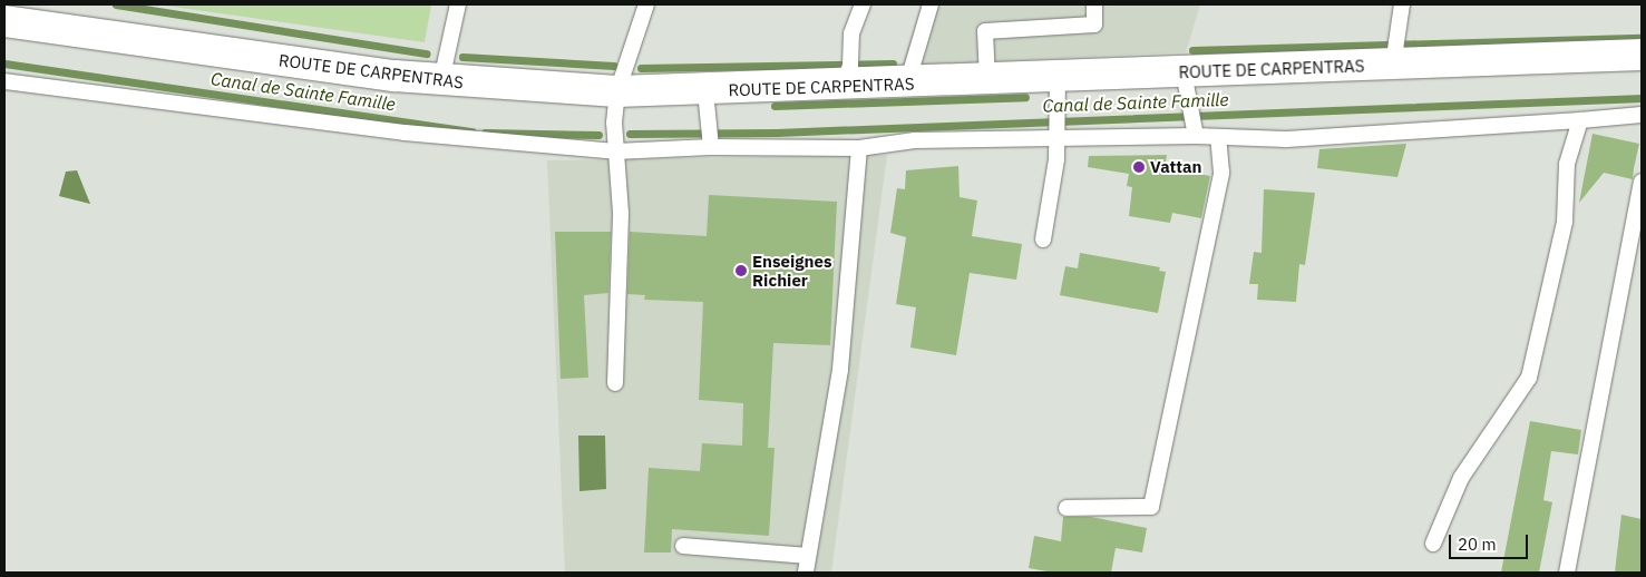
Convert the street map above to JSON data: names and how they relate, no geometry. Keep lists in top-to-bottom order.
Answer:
{
  "streets": {
    "main road": ["ROUTE DE CARPENTRAS"]
  },
  "water": ["Canal de Sainte Famille"],
  "places": ["Vattan", "Enseignes Richier"],
  "scale_bar": "20 m"
}
